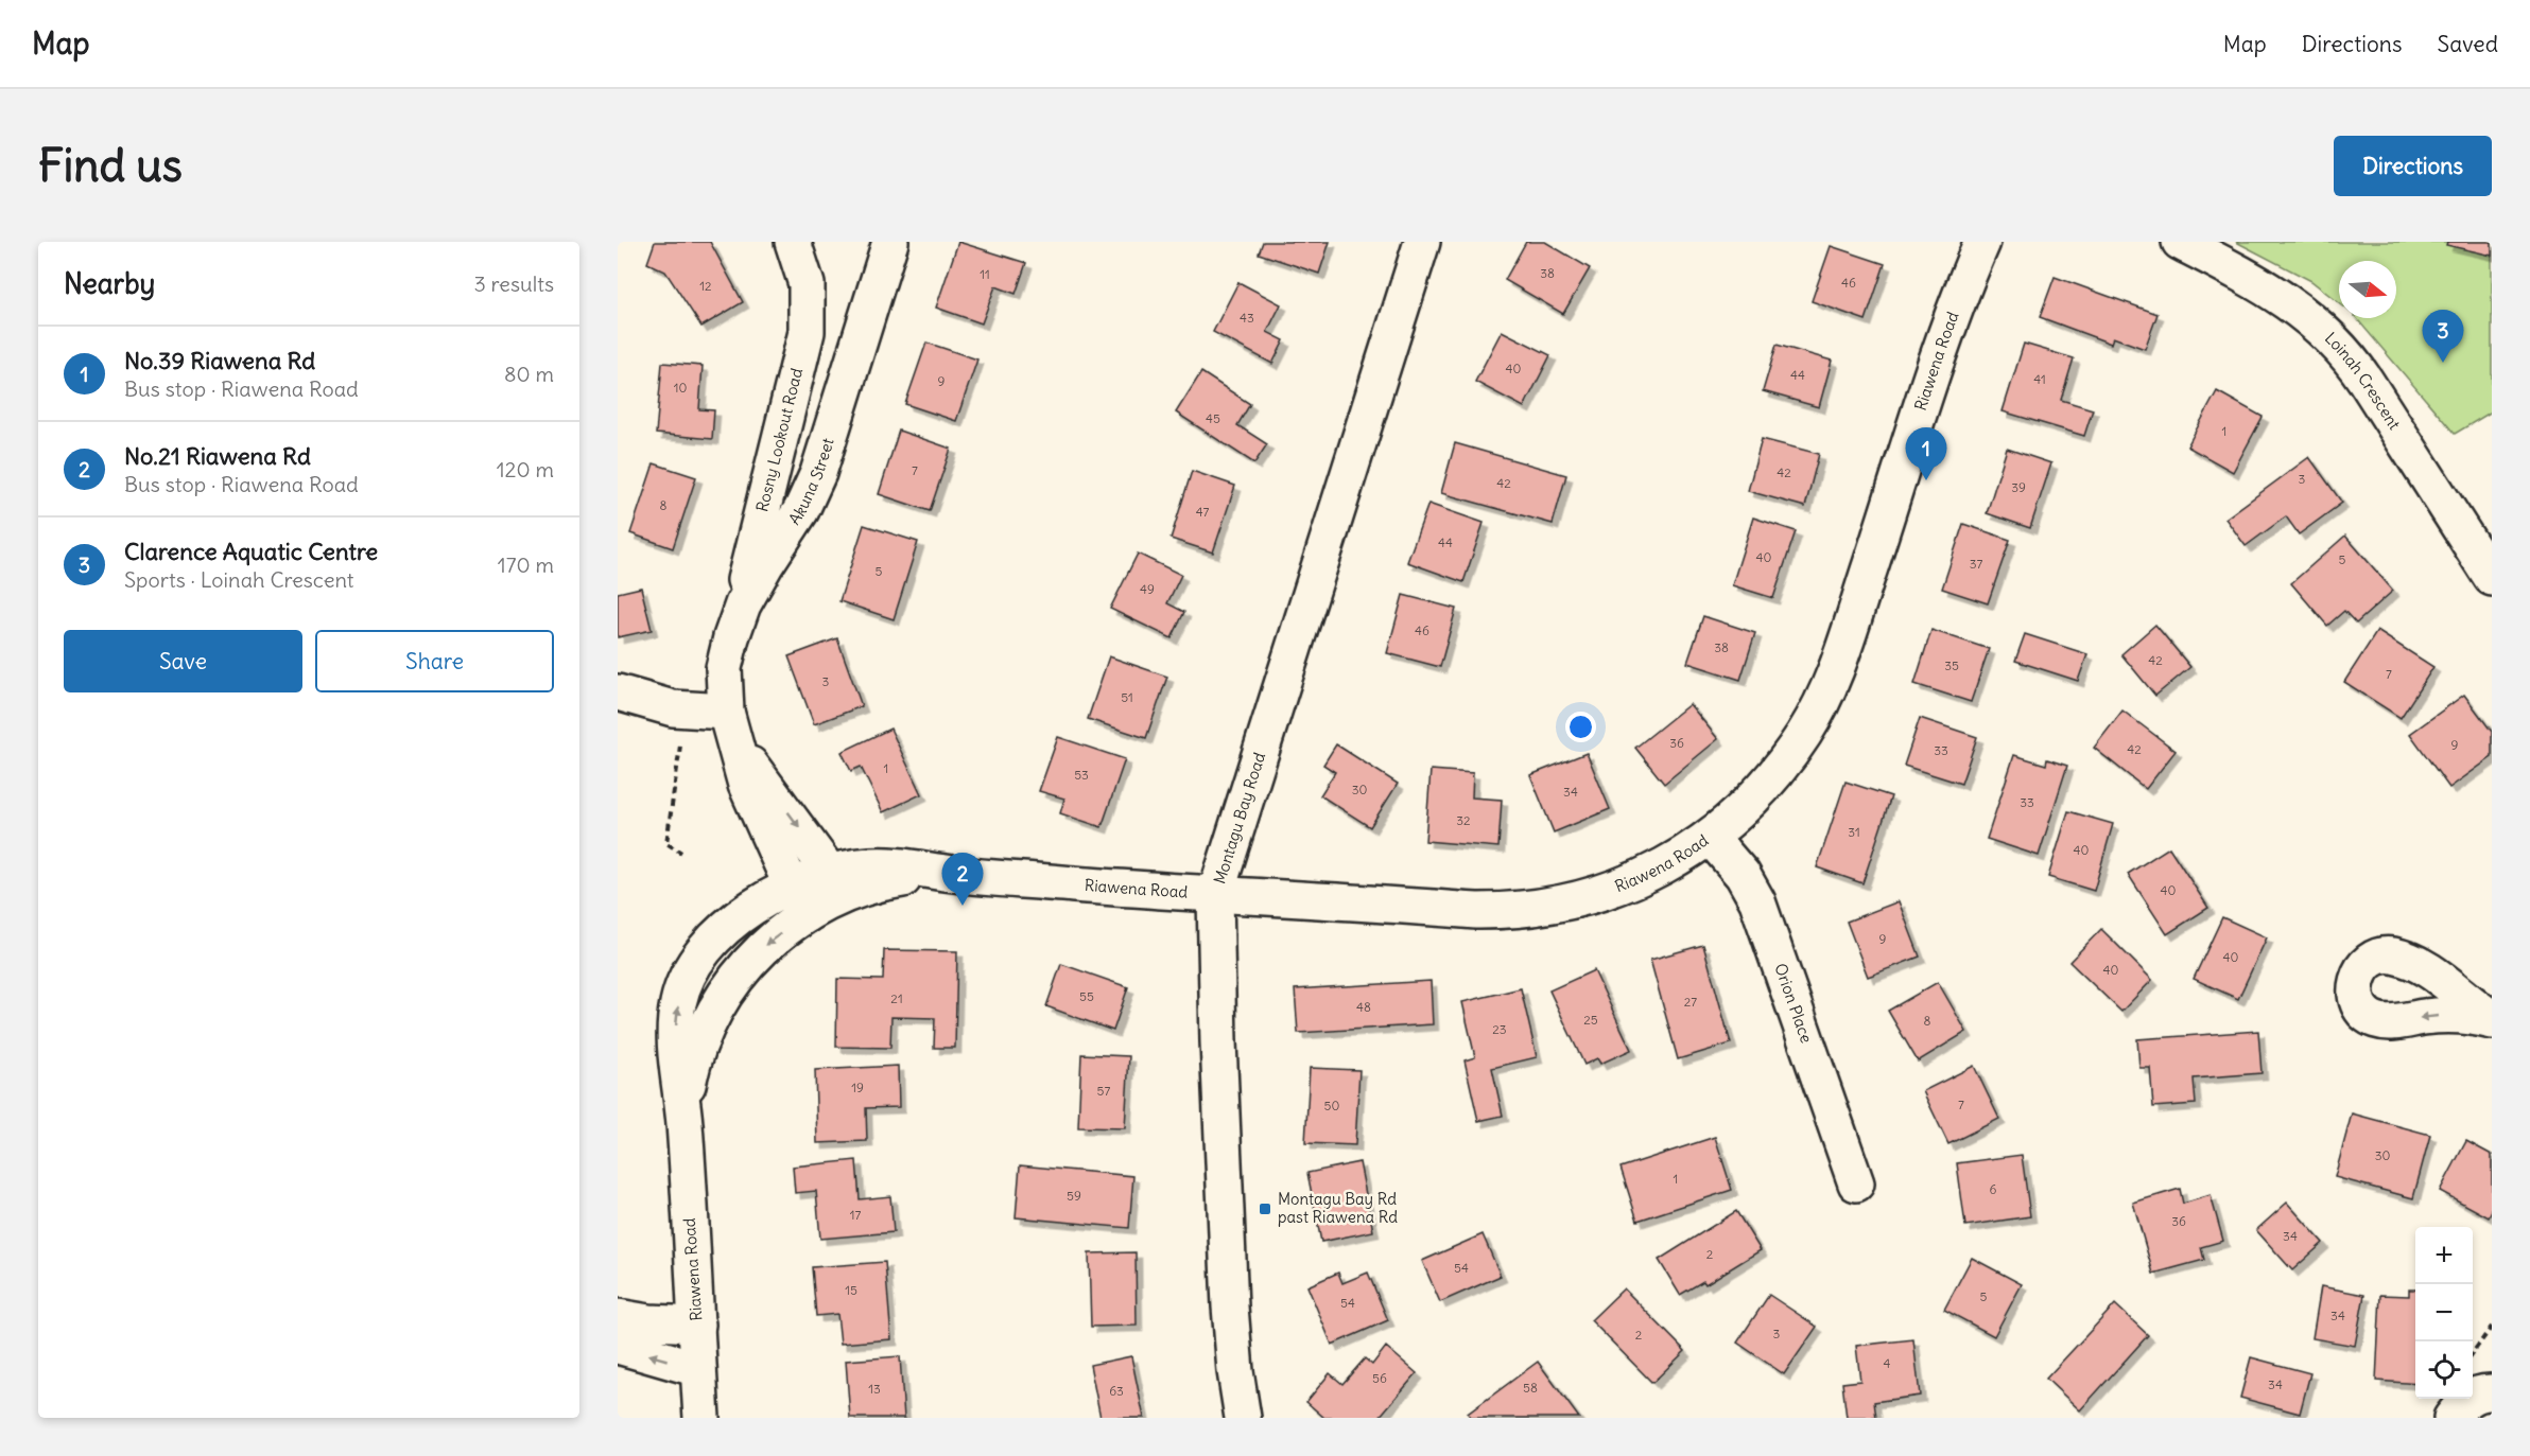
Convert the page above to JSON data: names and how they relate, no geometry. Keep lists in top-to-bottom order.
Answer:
{
  "streets": {
    "street": [
      "Riawena Road",
      "Loinah Crescent",
      "Rosny Lookout Road",
      "Akuna Street",
      "Montagu Bay Road",
      "Orion Place"
    ]
  },
  "crossings": [
    ["Riawena Road", "Akuna Street"],
    ["Riawena Road", "Montagu Bay Road"],
    ["Riawena Road", "Orion Place"],
    ["Rosny Lookout Road", "Akuna Street"]
  ],
  "places": {
    "transit": ["Montagu Bay Rd past Riawena Rd"]
  },
  "house_numbers": [
    "38",
    "11",
    "46",
    "12",
    "43",
    "40",
    "44",
    "41",
    "9",
    "10",
    "45",
    "1",
    "7",
    "42",
    "3",
    "42",
    "39",
    "8",
    "47",
    "44",
    "40",
    "5",
    "37",
    "5",
    "49",
    "46",
    "38",
    "42",
    "35",
    "7",
    "3",
    "51",
    "36",
    "9",
    "42",
    "33",
    "1",
    "53",
    "30",
    "34",
    "33",
    "32",
    "31",
    "40",
    "40",
    "9",
    "40",
    "40",
    "55",
    "21",
    "27",
    "48",
    "25",
    "8",
    "23",
    "19",
    "57",
    "7",
    "50",
    "30",
    "1",
    "6",
    "59",
    "17",
    "36",
    "34",
    "2",
    "54",
    "15",
    "5",
    "54",
    "34",
    "3",
    "2",
    "4",
    "56",
    "34",
    "58",
    "13",
    "63"
  ],
  "north": "right",
  "page": {
    "header": "Map",
    "nav": ["Map", "Directions", "Saved"],
    "buttons": [
      "Directions",
      ["Save", "Share"]
    ],
    "title": "Find us",
    "heading": ["Nearby", "3 results"],
    "pins": ["3", "1", "2"],
    "list": [
      {
        "mark": "1",
        "name": "No.39 Riawena Rd",
        "note": "Bus stop · Riawena Road",
        "value": "80 m"
      },
      {
        "mark": "2",
        "name": "No.21 Riawena Rd",
        "note": "Bus stop · Riawena Road",
        "value": "120 m"
      },
      {
        "mark": "3",
        "name": "Clarence Aquatic Centre",
        "note": "Sports · Loinah Crescent",
        "value": "170 m"
      }
    ],
    "map_buttons": ["+", "−"]
  }
}
